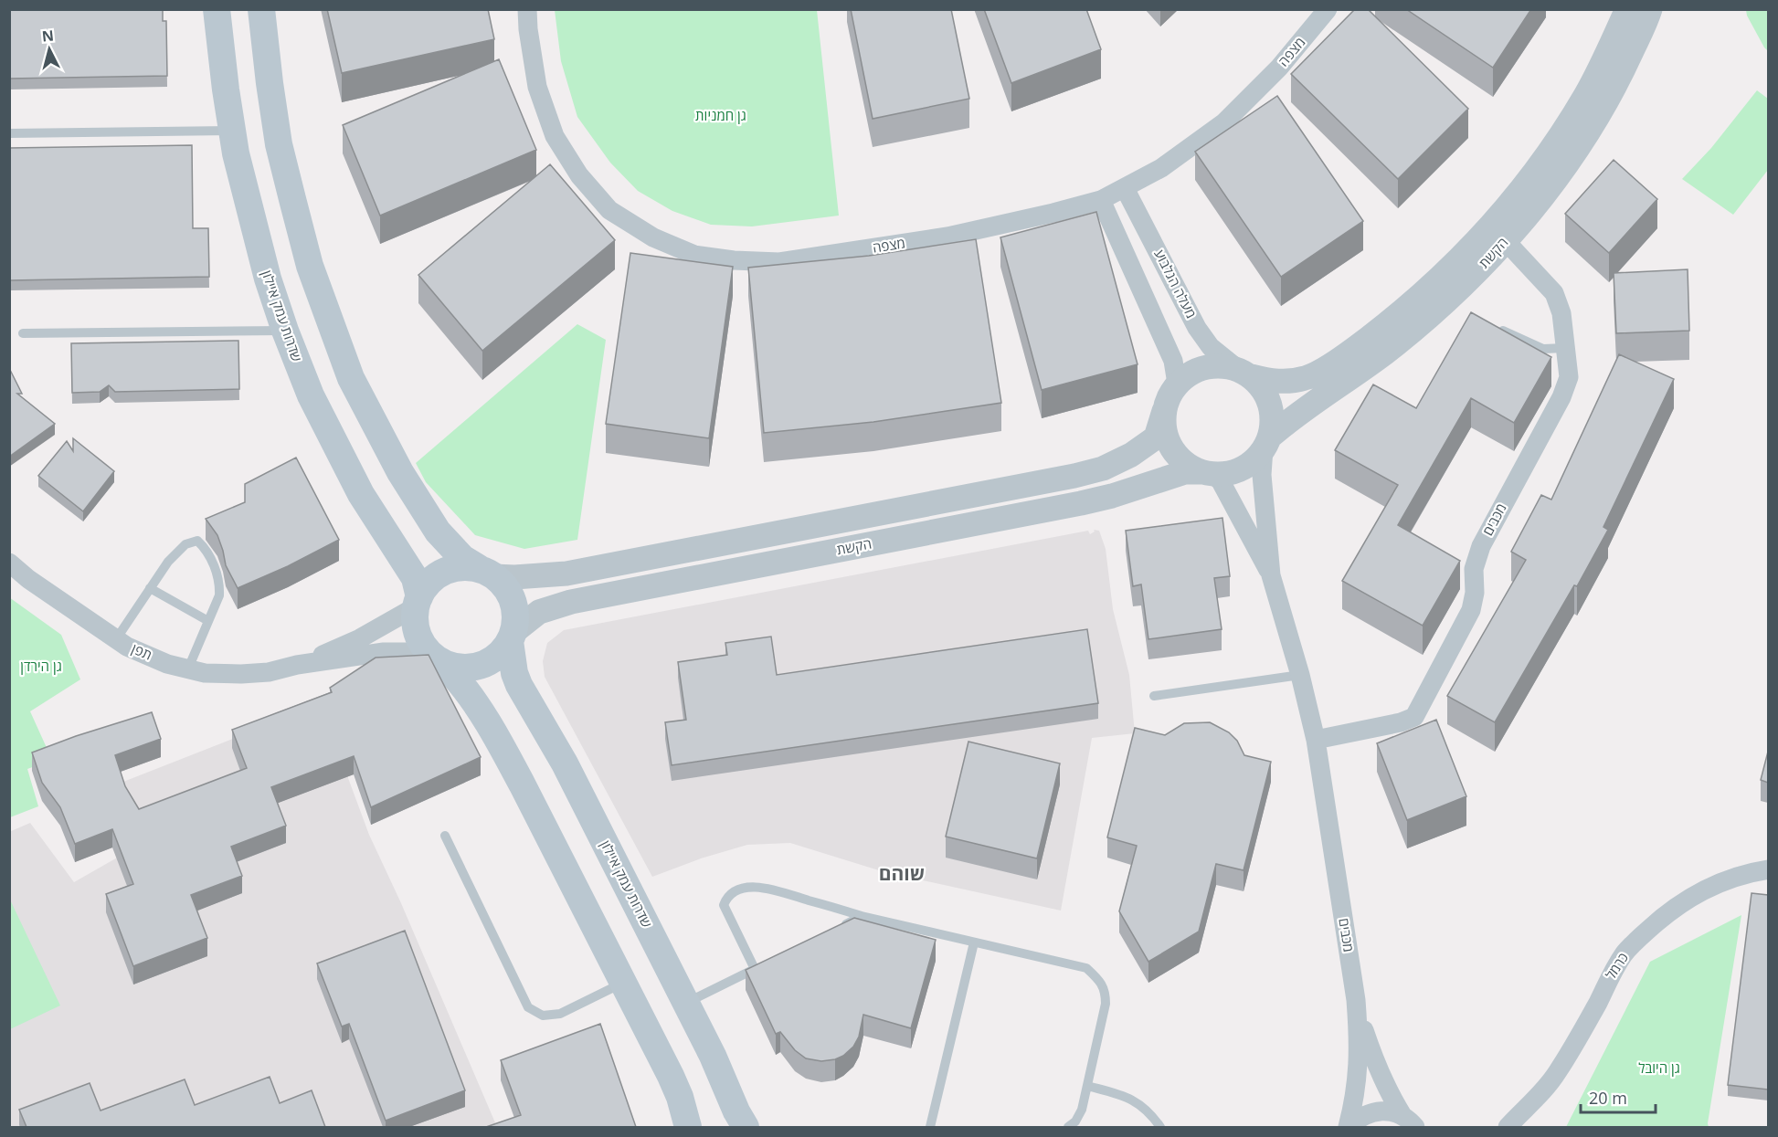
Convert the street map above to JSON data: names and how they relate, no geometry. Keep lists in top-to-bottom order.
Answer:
{
  "streets": {
    "main road": ["שדרות עמק איילון"],
    "street": [
      "מצפה",
      "הקשת",
      "מעלה הגלבוע",
      "מכבים",
      "תפן",
      "כרמל"
    ]
  },
  "crossings": [
    ["מצפה", "מעלה הגלבוע"],
    ["הקשת", "מעלה הגלבוע"],
    ["הקשת", "שדרות עמק איילון"],
    ["הקשת", "מכבים"],
    ["הקשת", "תפן"],
    ["מעלה הגלבוע", "מכבים"],
    ["שדרות עמק איילון", "תפן"]
  ],
  "districts": ["שוהם"],
  "parks": ["גן חמניות", "גן הירדן", "גן היובל"],
  "scale_bar": "20 m",
  "north": "top"
}
